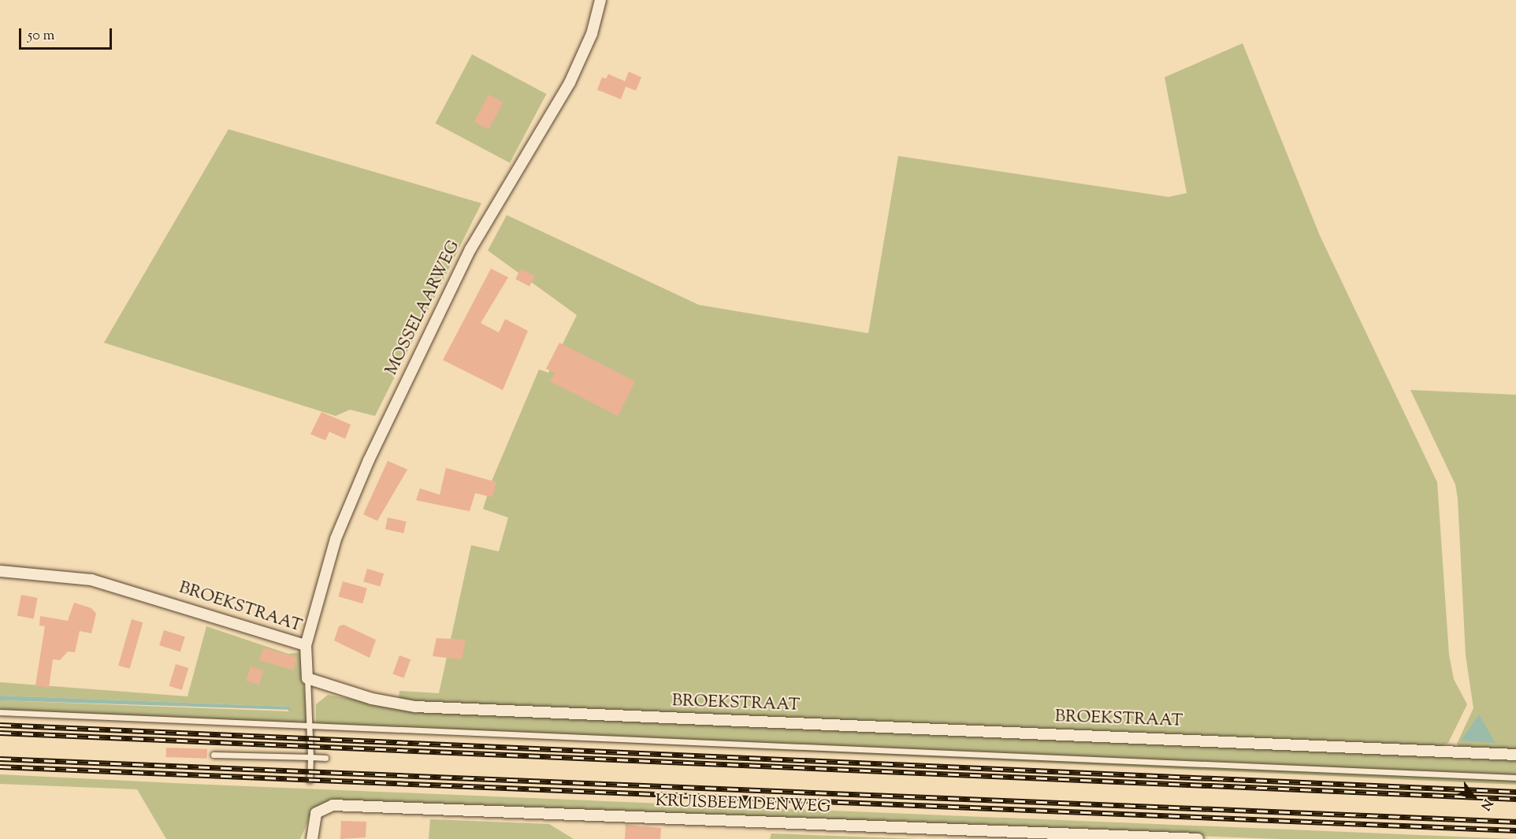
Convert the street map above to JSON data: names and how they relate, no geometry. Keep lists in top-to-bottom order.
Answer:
{
  "streets": {
    "street": ["MOSSELAARWEG", "BROEKSTRAAT", "KRUISBEEMDENWEG"]
  },
  "crossings": [
    ["MOSSELAARWEG", "BROEKSTRAAT"]
  ],
  "scale_bar": "50 m",
  "north": "bottom right"
}
